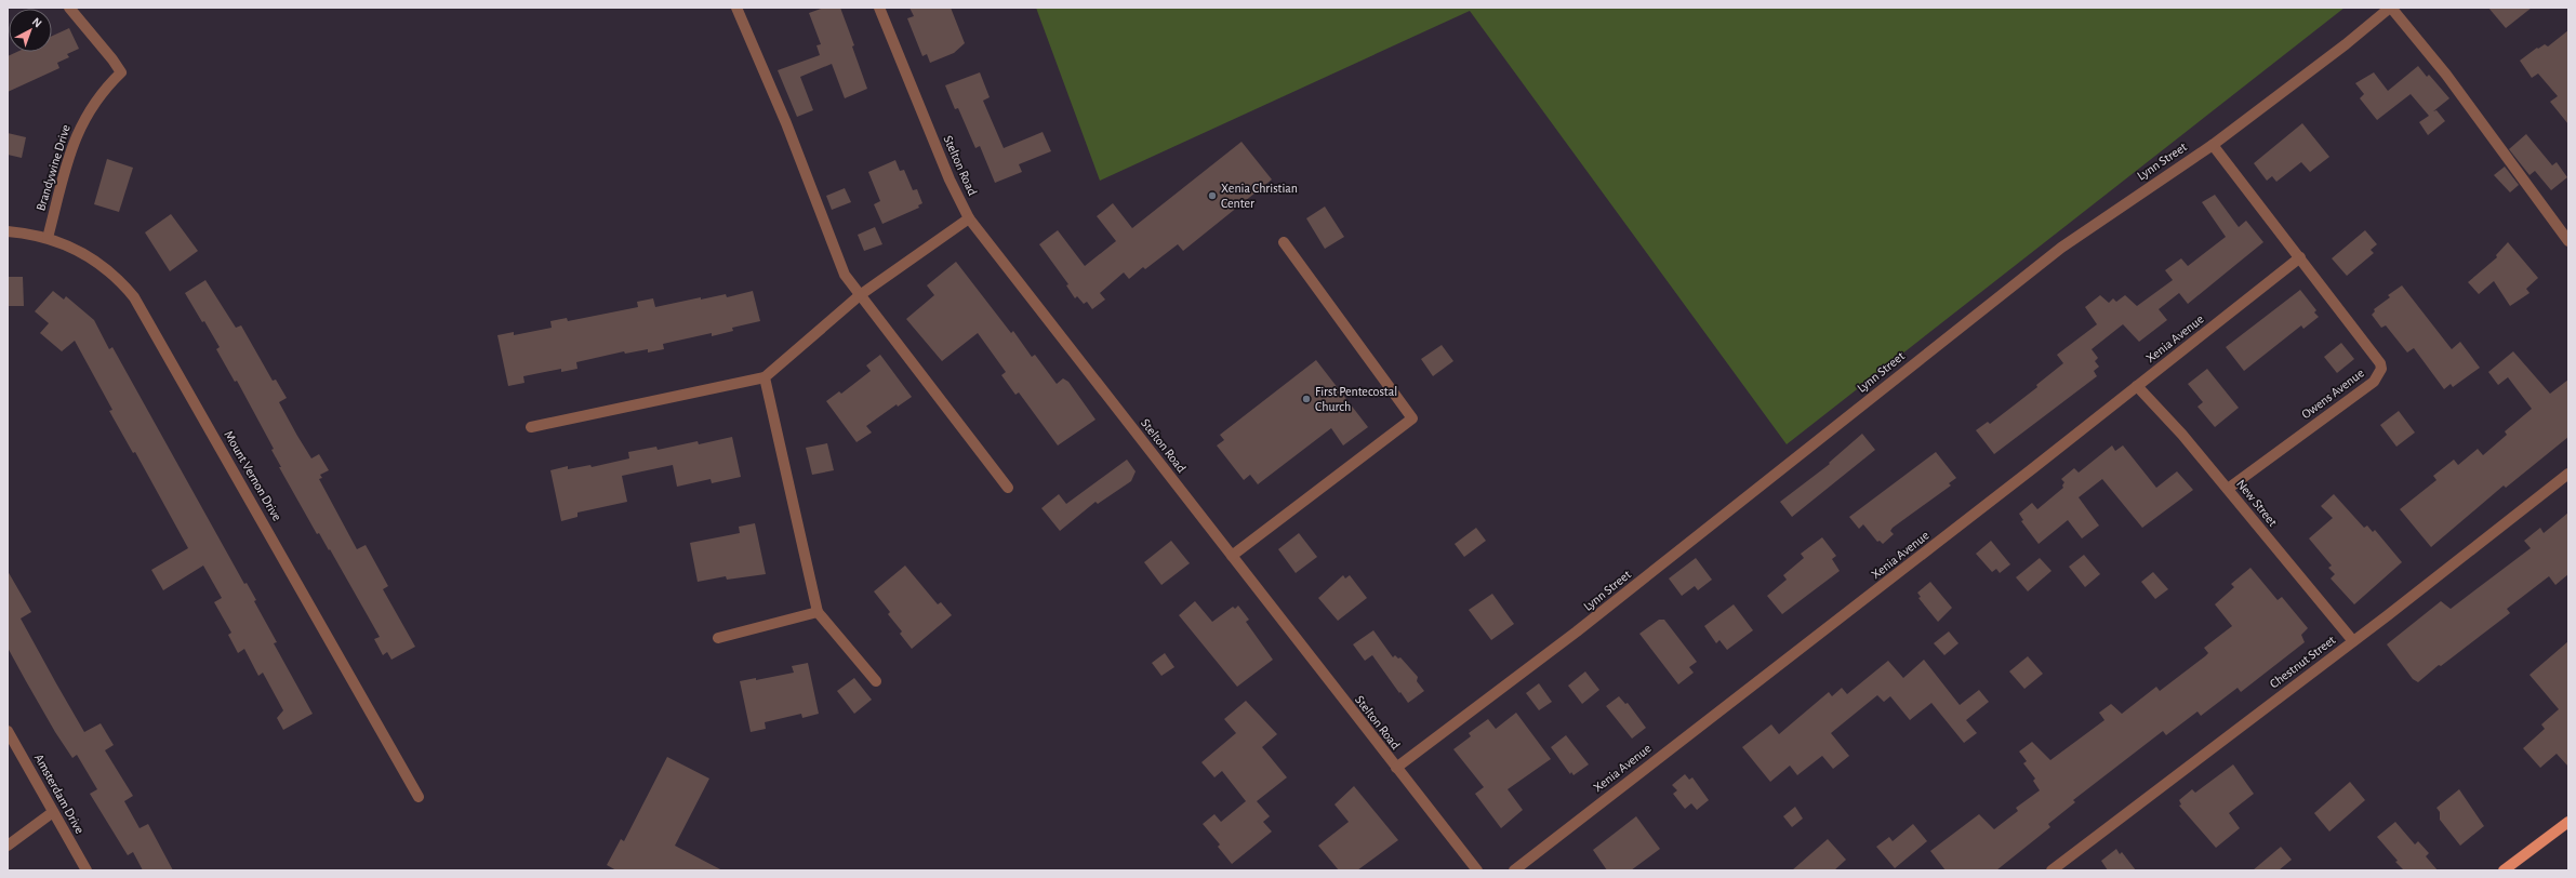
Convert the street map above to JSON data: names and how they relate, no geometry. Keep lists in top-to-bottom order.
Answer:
{
  "streets": {
    "street": [
      "Lynn Street",
      "Stelton Road",
      "Brandywine Drive",
      "Xenia Avenue",
      "Owens Avenue",
      "Mount Vernon Drive",
      "New Street",
      "Chestnut Street",
      "Amsterdam Drive"
    ]
  },
  "crossings": [
    ["Lynn Street", "Stelton Road"],
    ["Brandywine Drive", "Mount Vernon Drive"],
    ["Xenia Avenue", "Owens Avenue"],
    ["Xenia Avenue", "New Street"],
    ["Owens Avenue", "New Street"],
    ["New Street", "Chestnut Street"]
  ],
  "places": ["Xenia Christian Center", "First Pentecostal Church"],
  "north": "top right"
}
